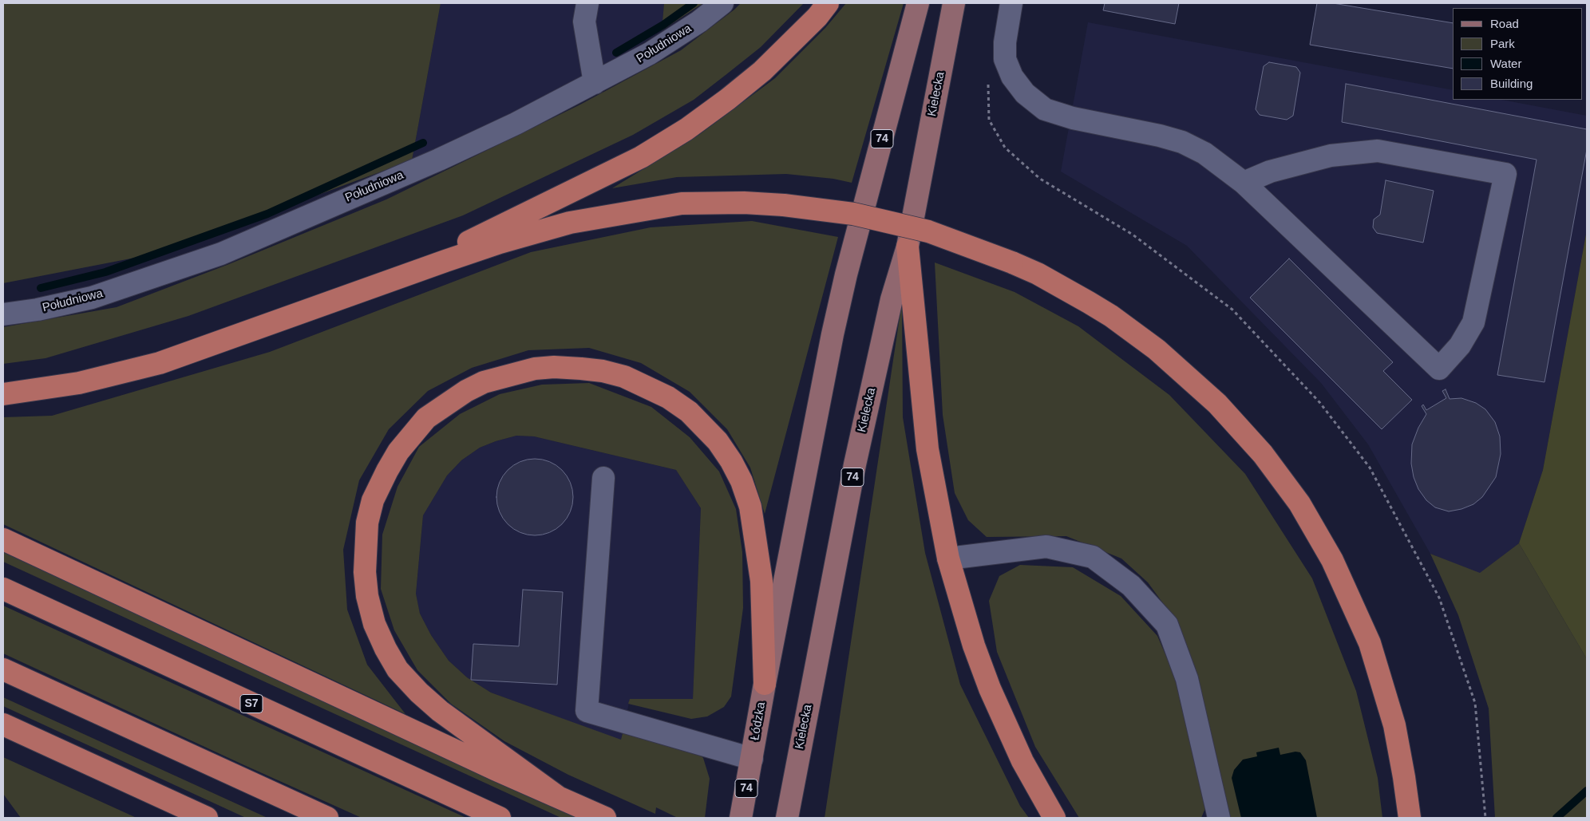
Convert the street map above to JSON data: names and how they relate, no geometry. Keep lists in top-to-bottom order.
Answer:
{
  "streets": {
    "highway": ["S7"],
    "main road": ["Kielecka", "74", "Łódzka"],
    "street": ["Południowa"]
  },
  "crossings": [
    ["74", "Łódzka"]
  ],
  "legend": [
    "Road",
    "Park",
    "Water",
    "Building"
  ]
}
